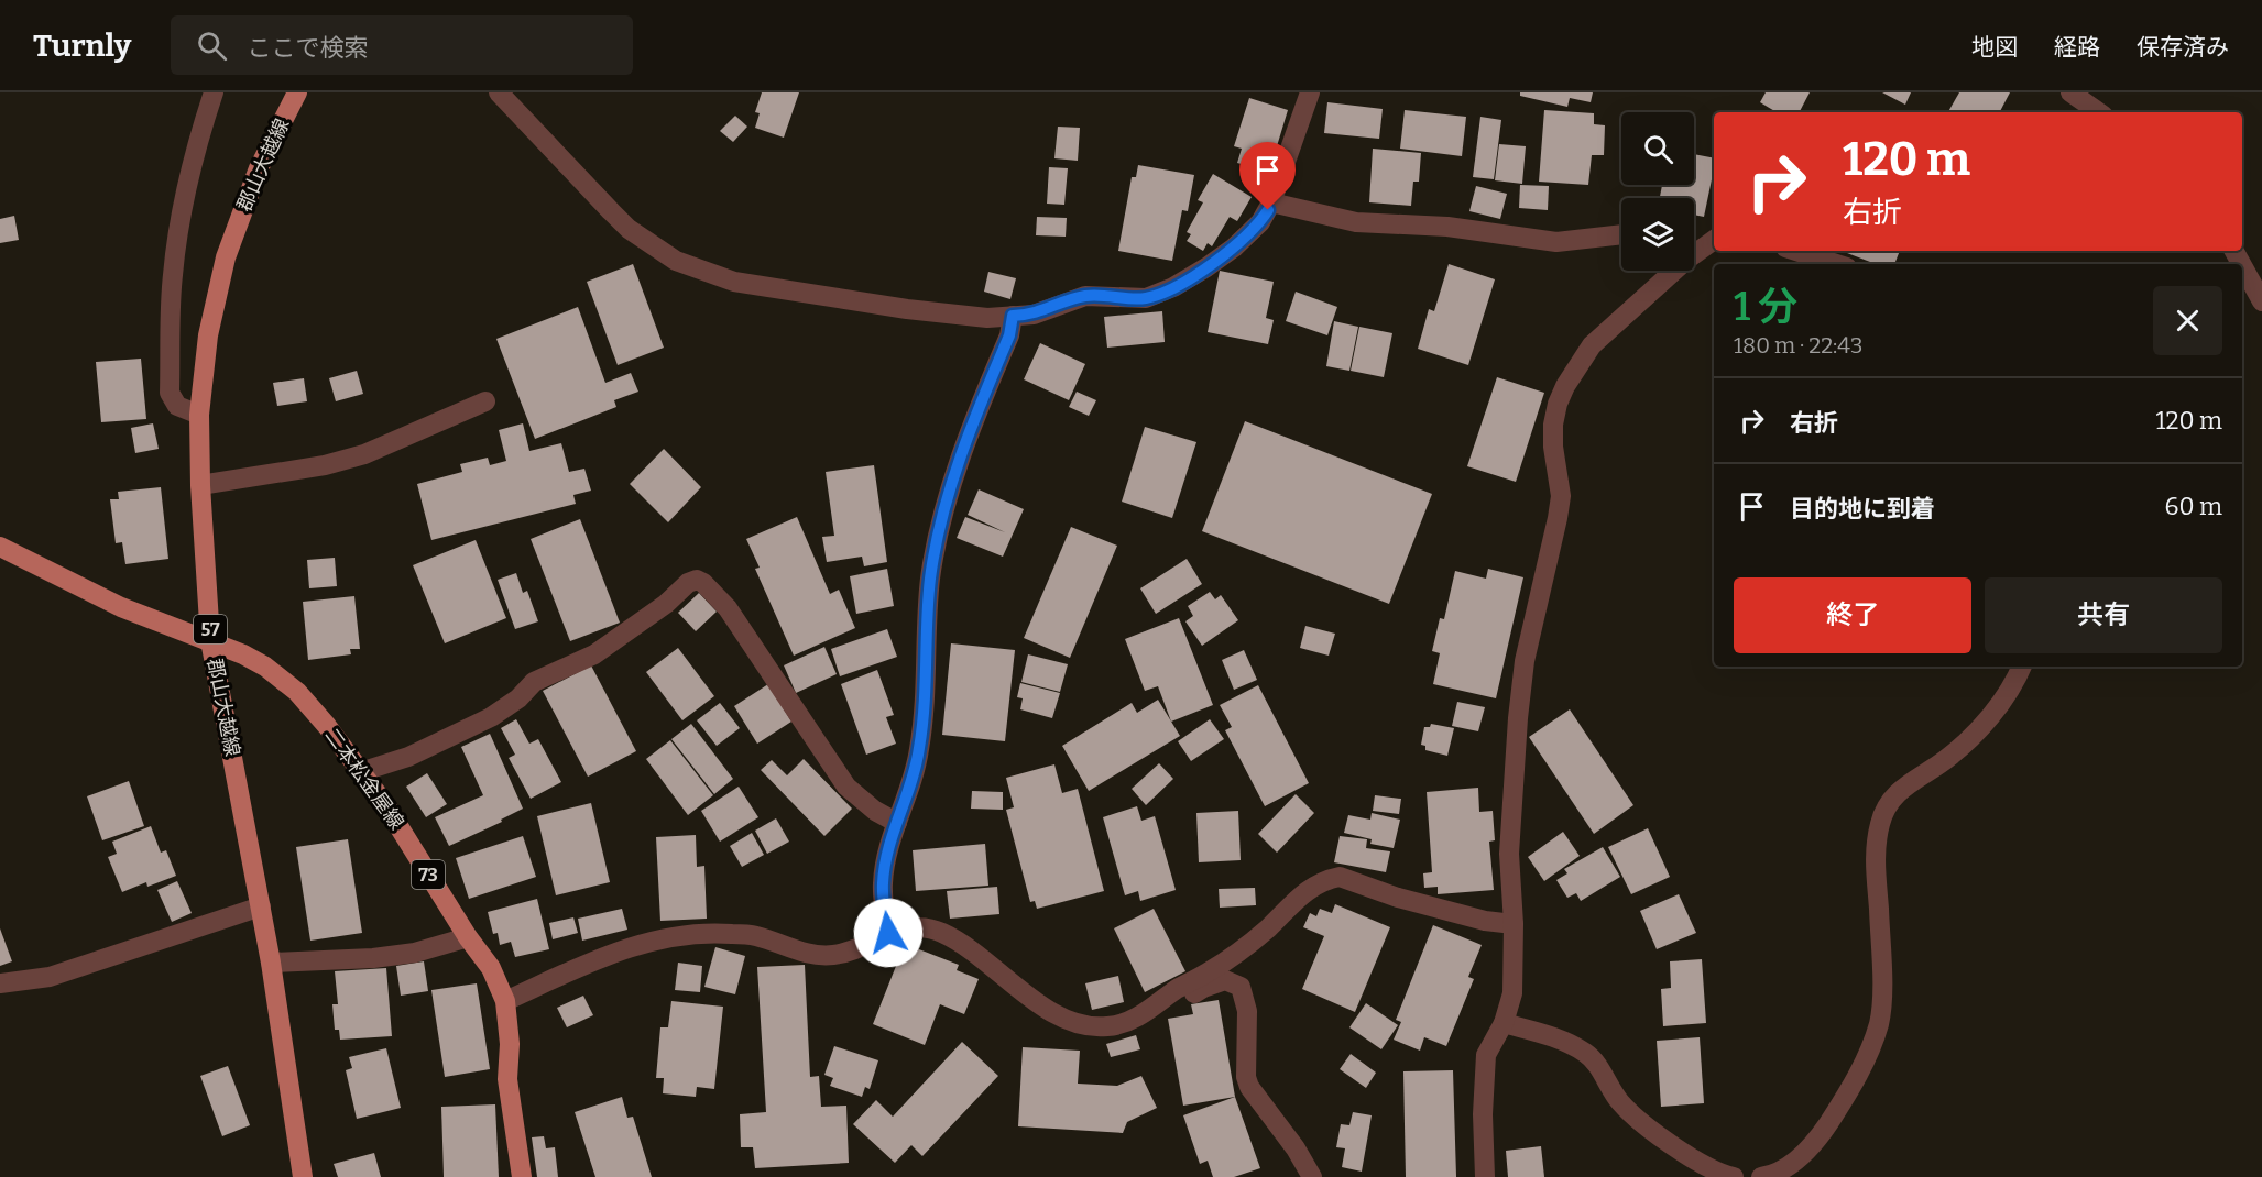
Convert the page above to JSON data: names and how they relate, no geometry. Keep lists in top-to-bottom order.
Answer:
{
  "streets": {
    "main road": [
      "郡山大越線",
      "57",
      "二本松金屋線",
      "73"
    ]
  },
  "crossings": [
    ["郡山大越線", "二本松金屋線"]
  ],
  "page": {
    "header": "Turnly",
    "search": "ここで検索",
    "nav": ["地図", "経路", "保存済み"],
    "turn": ["120 m", "右折"],
    "heading": ["1 分", "180 m · 22:43"],
    "list": [
      {
        "name": "右折",
        "value": "120 m"
      },
      {
        "name": "目的地に到着",
        "value": "60 m"
      }
    ],
    "buttons": ["終了", "共有"]
  }
}
